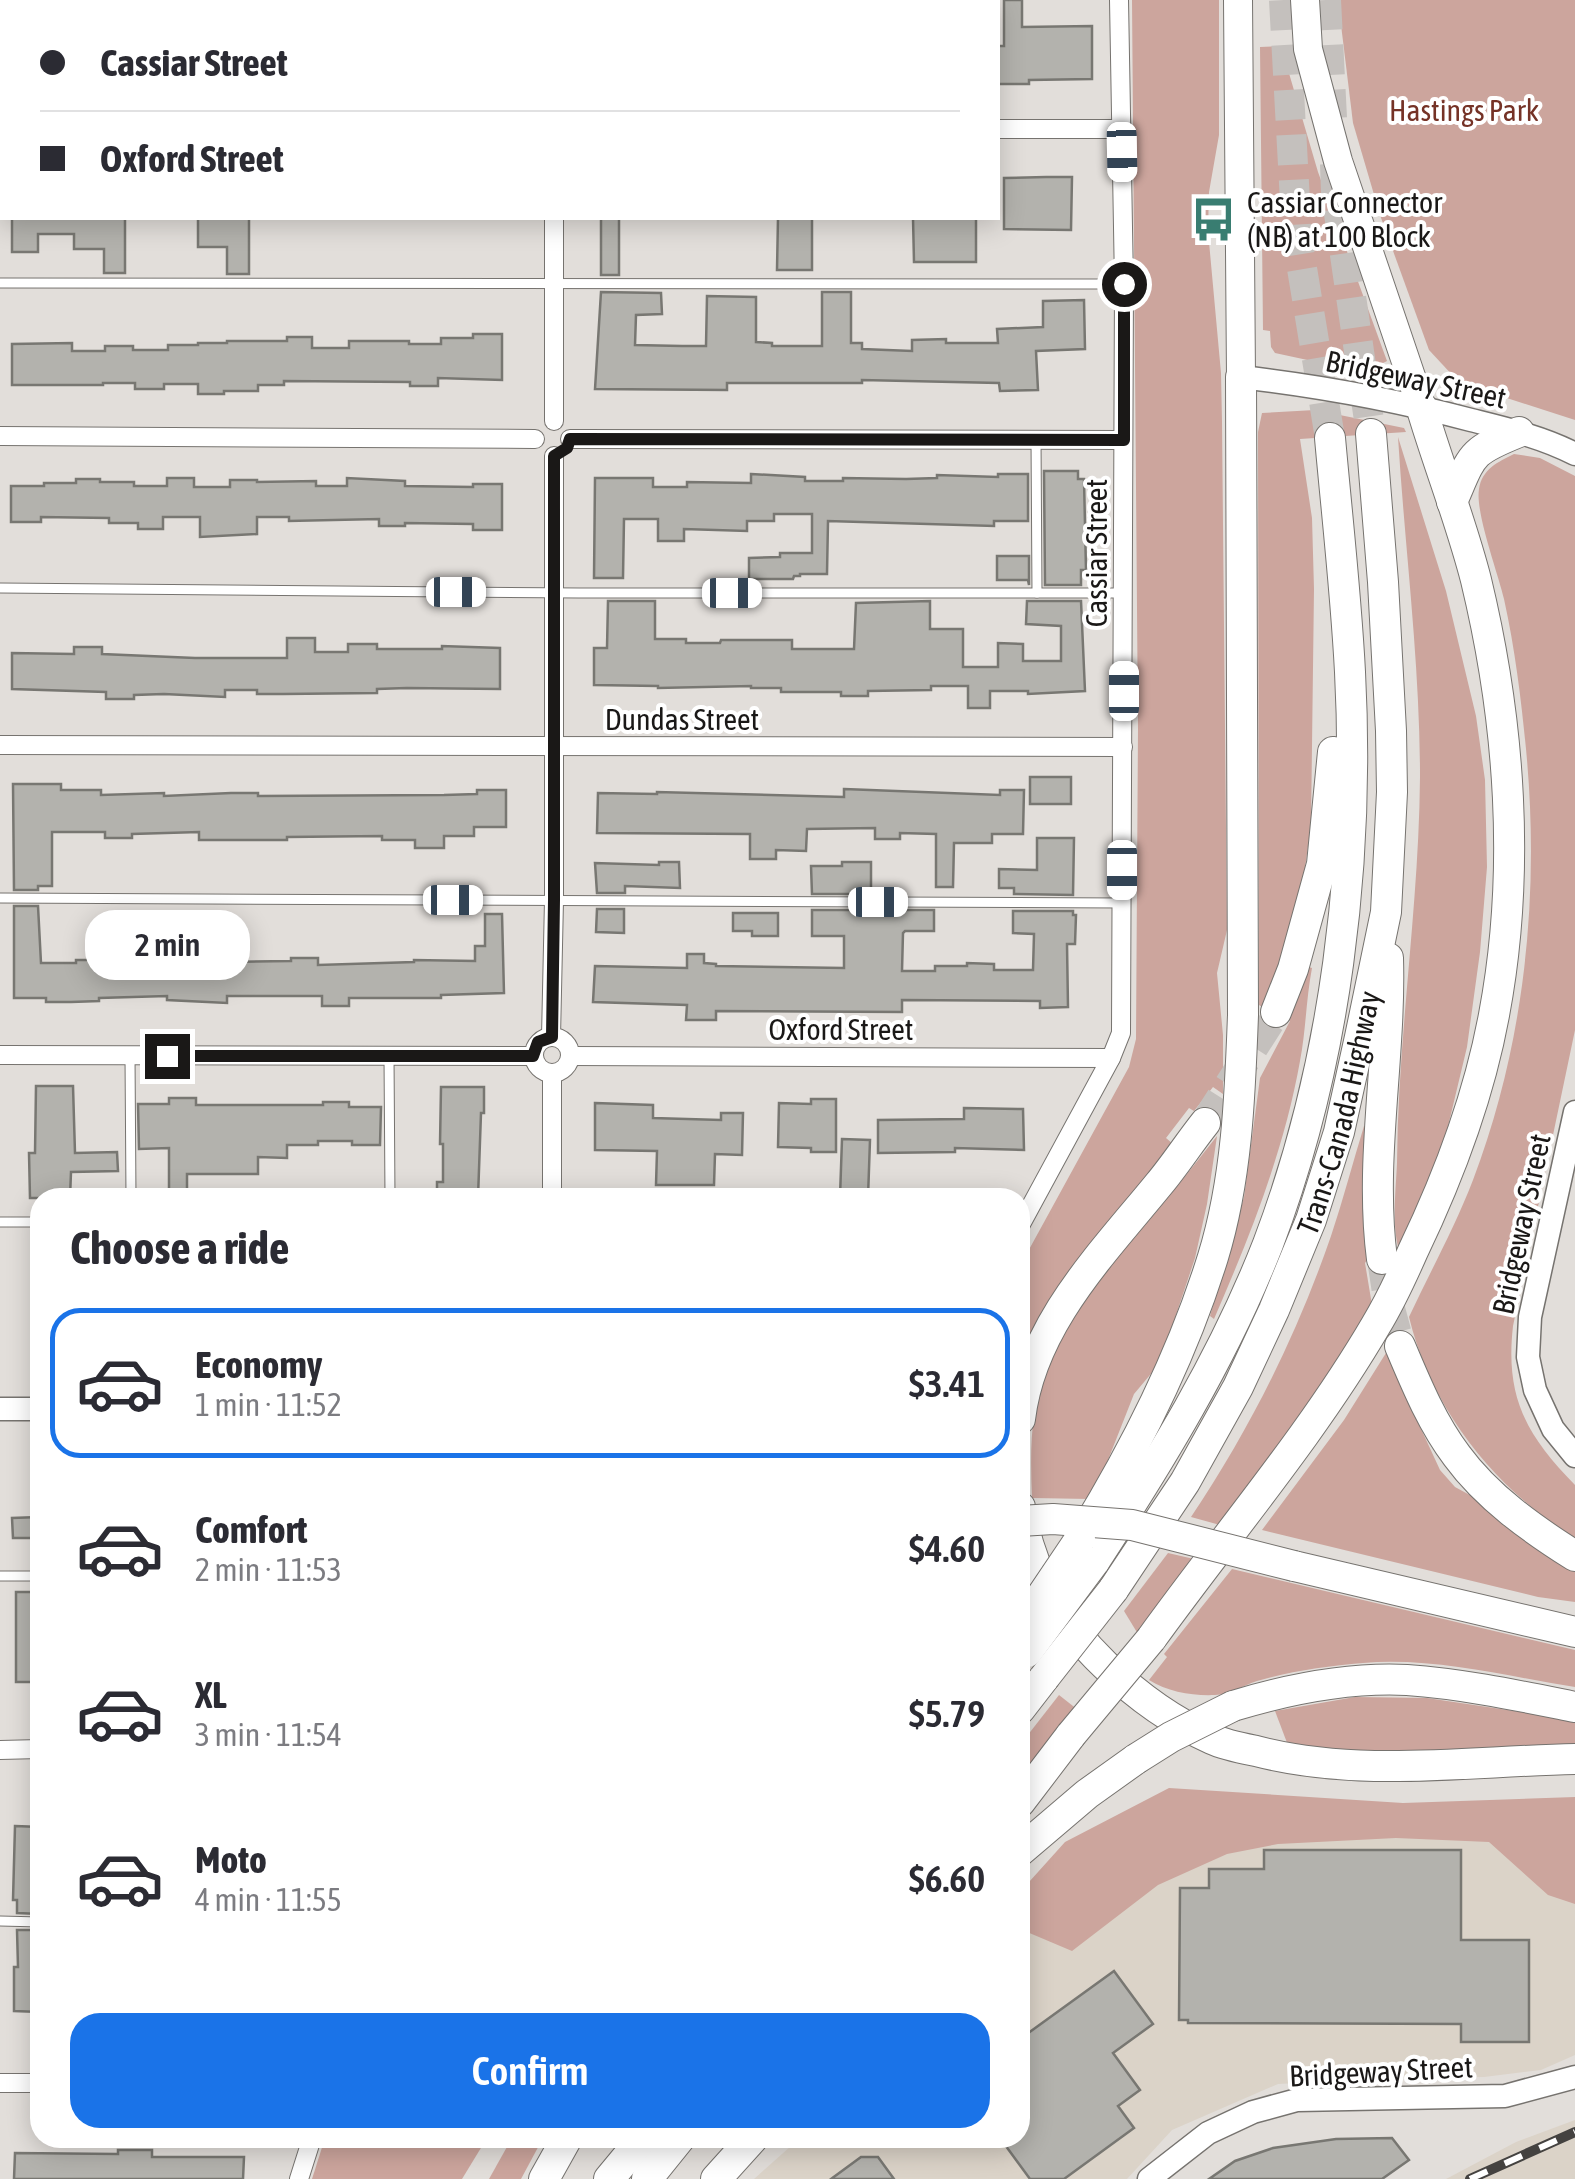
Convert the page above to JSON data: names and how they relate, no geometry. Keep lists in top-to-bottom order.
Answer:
{
  "streets": {
    "highway": ["Trans-Canada Highway"],
    "street": [
      "Bridgeway Street",
      "Cassiar Street",
      "Dundas Street",
      "Oxford Street"
    ]
  },
  "crossings": [
    ["Cassiar Street", "Dundas Street"],
    ["Cassiar Street", "Oxford Street"]
  ],
  "parks": ["Hastings Park"],
  "places": {
    "bus stop": ["Cassiar Connector (NB) at 100 Block"]
  },
  "page": {
    "banner": ["Cassiar Street", "Oxford Street"],
    "bubble": "2 min",
    "heading": "Choose a ride",
    "list": [
      {
        "name": "Economy",
        "note": "1 min · 11:52",
        "value": "$3.41"
      },
      {
        "name": "Comfort",
        "note": "2 min · 11:53",
        "value": "$4.60"
      },
      {
        "name": "XL",
        "note": "3 min · 11:54",
        "value": "$5.79"
      },
      {
        "name": "Moto",
        "note": "4 min · 11:55",
        "value": "$6.60"
      }
    ],
    "buttons": "Confirm"
  }
}
